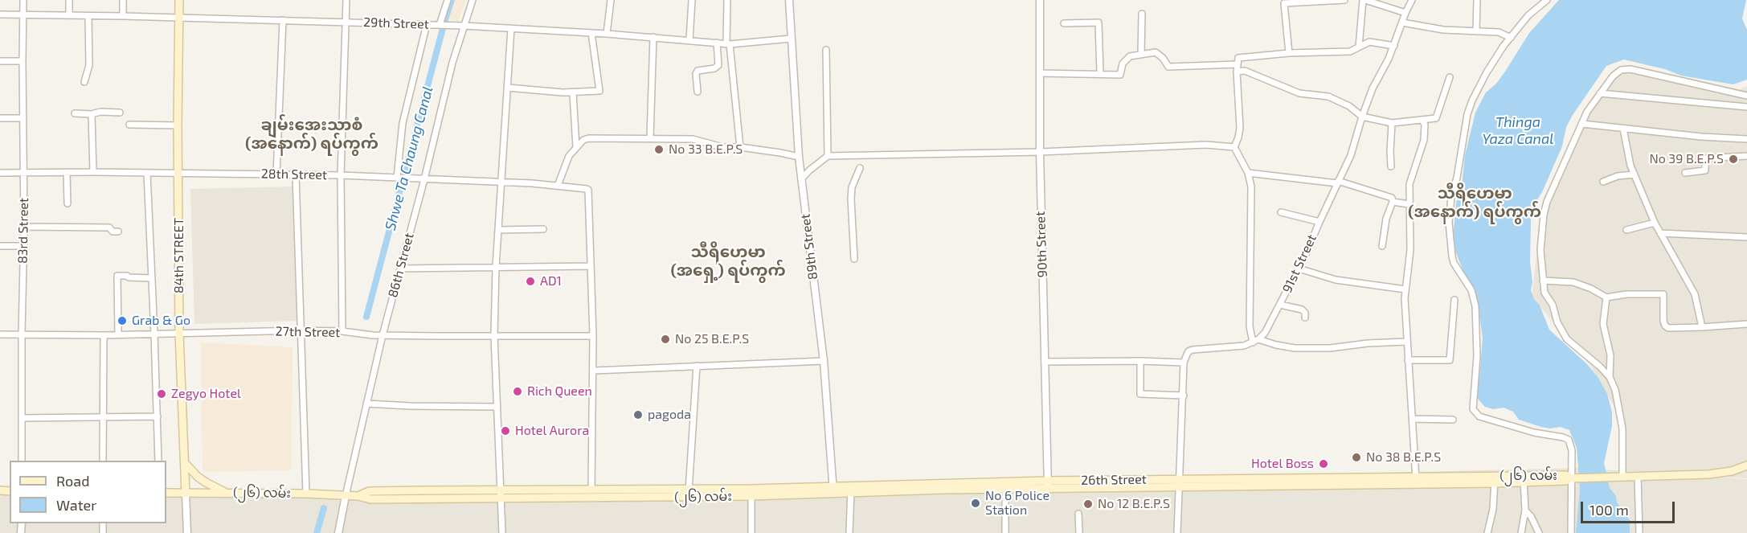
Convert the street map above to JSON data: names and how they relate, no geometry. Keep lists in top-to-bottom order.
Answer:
{
  "streets": {
    "main road": ["84th STREET", "(၂၆) လမ်း", "26th Street"],
    "street": [
      "29th Street",
      "28th Street",
      "83rd Street",
      "90th Street",
      "89th Street",
      "91st Street",
      "86th Street",
      "27th Street"
    ]
  },
  "crossings": [
    ["29th Street", "83rd Street"],
    ["29th Street", "89th Street"],
    ["29th Street", "84th STREET"],
    ["29th Street", "86th Street"],
    ["28th Street", "83rd Street"],
    ["28th Street", "84th STREET"],
    ["28th Street", "86th Street"],
    ["83rd Street", "27th Street"],
    ["90th Street", "(၂၆) လမ်း"],
    ["90th Street", "26th Street"],
    ["89th Street", "(၂၆) လမ်း"],
    ["84th STREET", "27th Street"],
    ["84th STREET", "(၂၆) လမ်း"],
    ["86th Street", "27th Street"],
    ["86th Street", "(၂၆) လမ်း"],
    ["(၂၆) လမ်း", "26th Street"]
  ],
  "districts": ["ချမ်းအေးသာစံ (အနောက်) ရပ်ကွက်", "သီရိဟေမာ (အနောက်) ရပ်ကွက်", "သီရိဟေမာ (အရှေ့) ရပ်ကွက်"],
  "water": ["Thinga Yaza Canal", "Shwe Ta Chaung Canal"],
  "places": [
    "No 33 B.E.P.S",
    "No 39 B.E.P.S",
    "AD1",
    "Grab & Go",
    "No 25 B.E.P.S",
    "Rich Queen",
    "Zegyo Hotel",
    "pagoda",
    "Hotel Aurora",
    "No 38 B.E.P.S",
    "Hotel Boss",
    "No 6 Police Station",
    "No 12 B.E.P.S"
  ],
  "legend": ["Road", "Water"],
  "scale_bar": "100 m"
}
